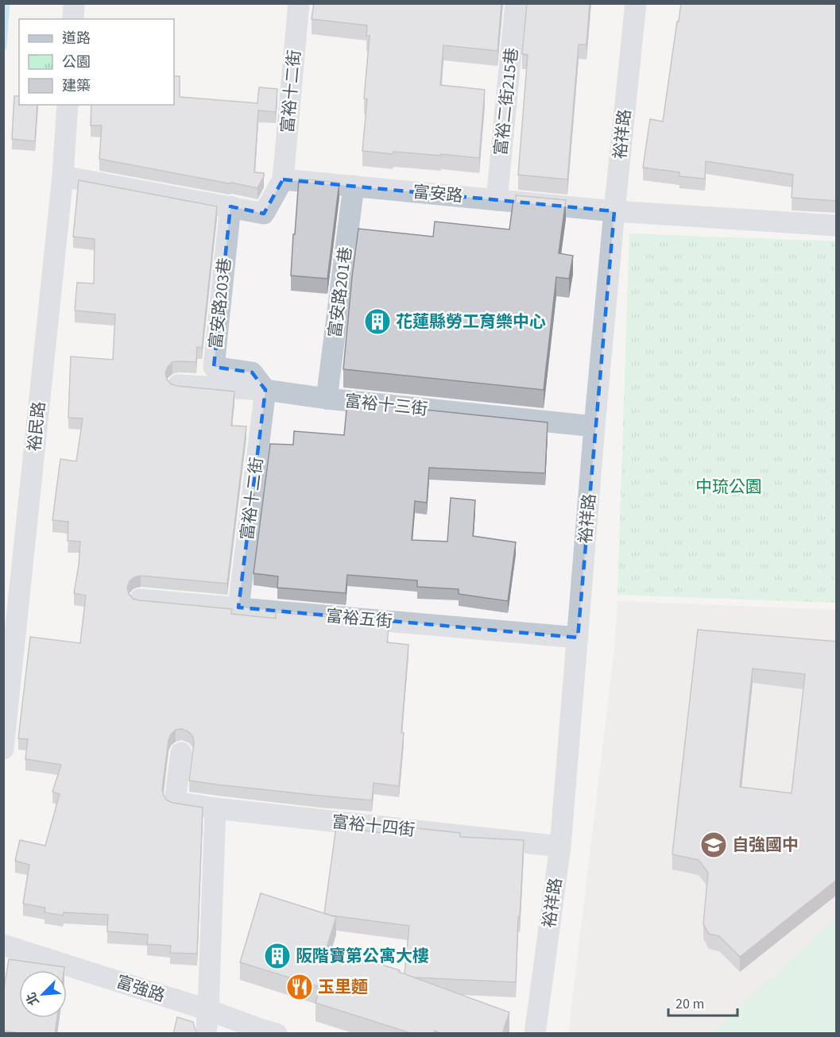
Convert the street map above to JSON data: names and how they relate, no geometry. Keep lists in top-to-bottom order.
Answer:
{
  "streets": {
    "street": [
      "富裕十二街",
      "富裕二街215巷",
      "裕祥路",
      "富安路",
      "富安路201巷",
      "富安路203巷",
      "富裕十三街",
      "裕民路",
      "富裕五街",
      "富裕十四街",
      "富強路"
    ]
  },
  "crossings": [
    ["富裕十二街", "富安路"],
    ["富裕十二街", "富安路203巷"],
    ["富裕十二街", "富裕十三街"],
    ["富裕十二街", "富裕五街"],
    ["富裕二街215巷", "富安路"],
    ["裕祥路", "富安路"],
    ["裕祥路", "富裕十三街"],
    ["裕祥路", "富裕五街"],
    ["裕祥路", "富裕十四街"],
    ["富安路", "富安路201巷"],
    ["富安路201巷", "富裕十三街"],
    ["富安路203巷", "富裕十三街"]
  ],
  "parks": ["中琉公園"],
  "places": {
    "building": ["花蓮縣勞工育樂中心", "阪階寶第公寓大樓"],
    "school or university": ["自強國中"],
    "restaurant": ["玉里麵"]
  },
  "legend": ["道路", "公園", "建築"],
  "scale_bar": "20 m",
  "north": "bottom left"
}
